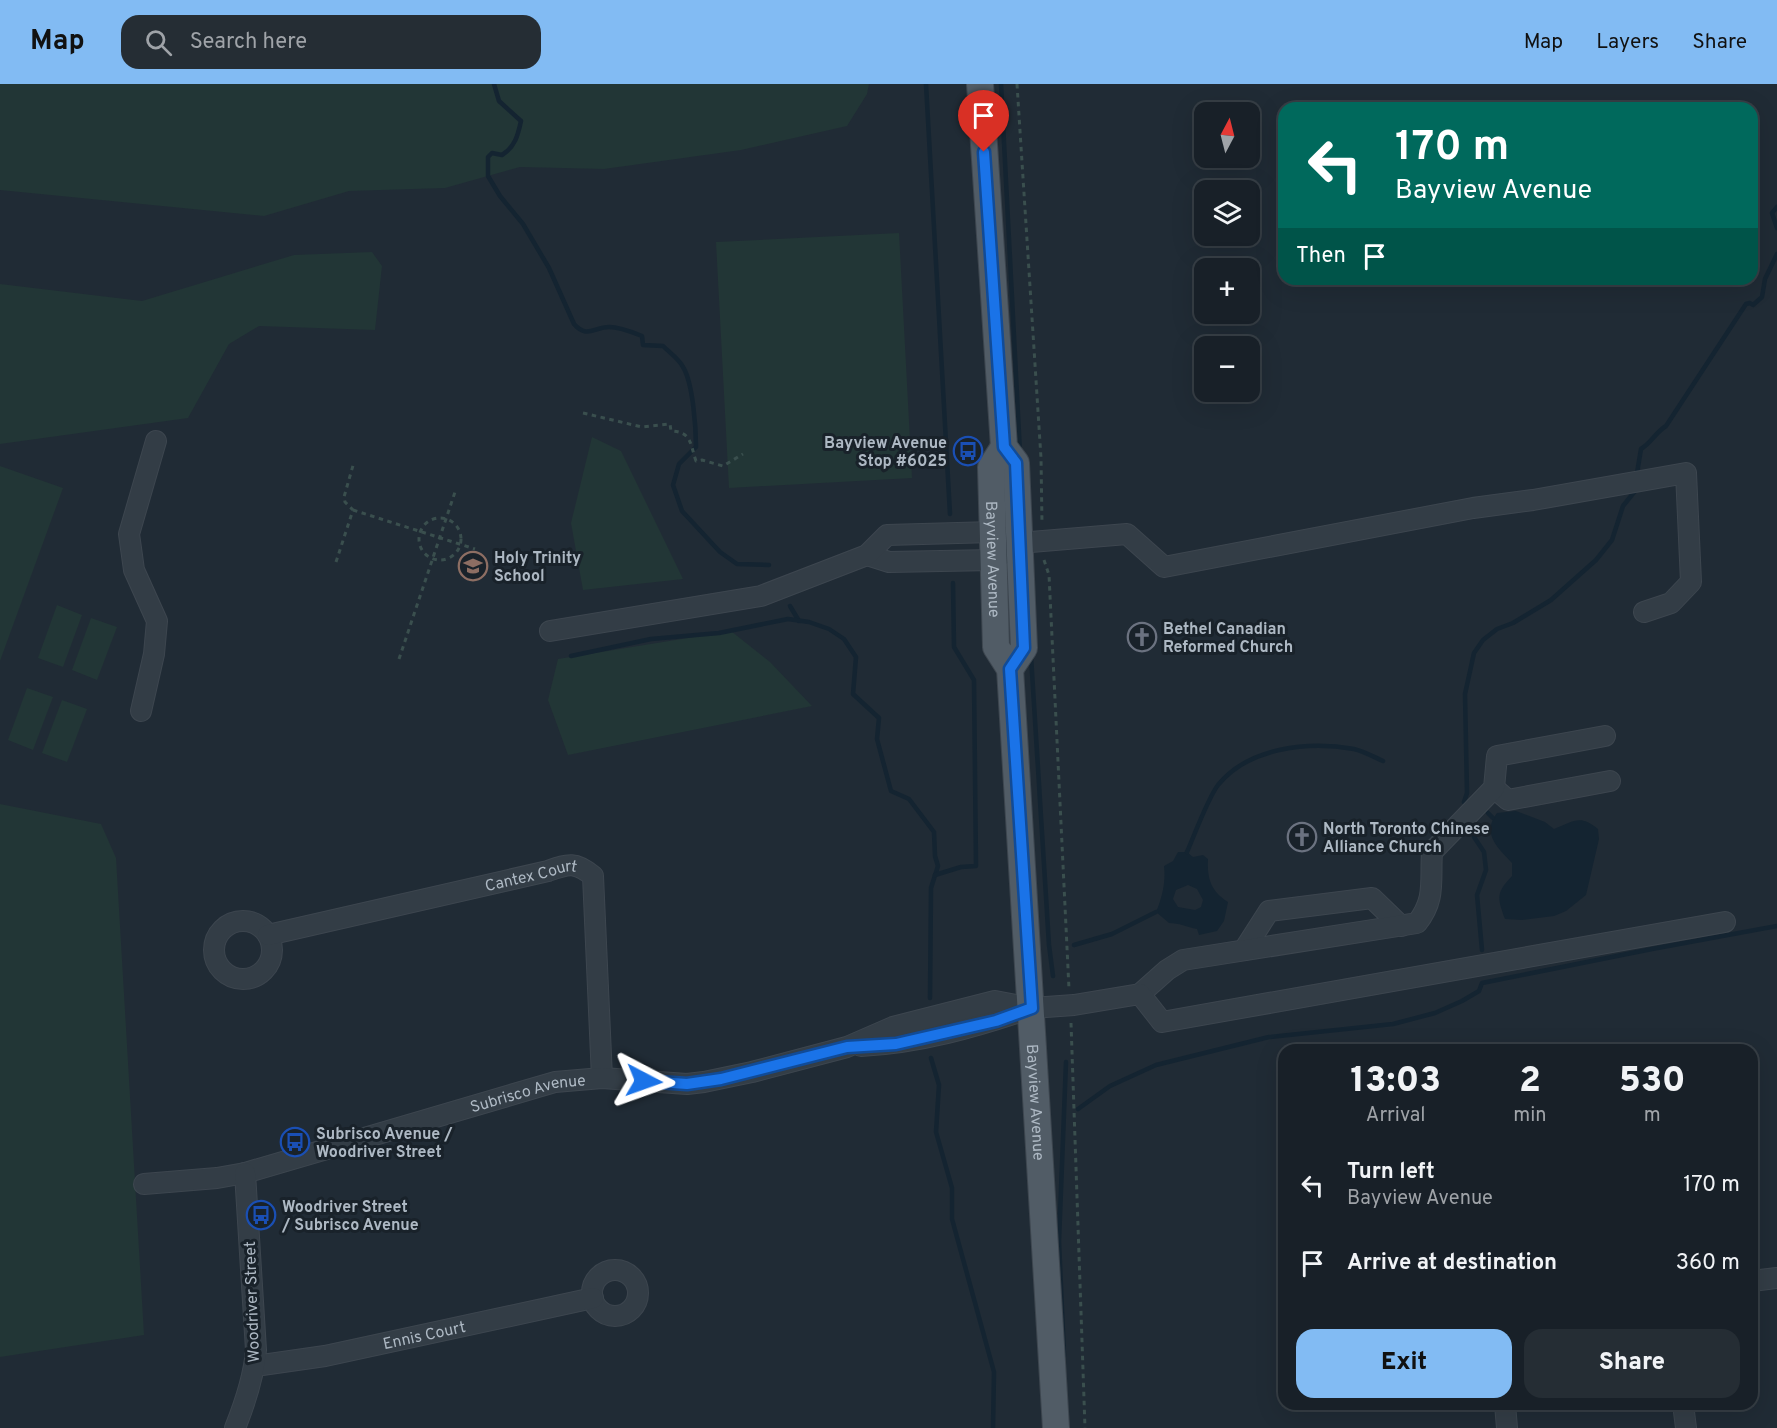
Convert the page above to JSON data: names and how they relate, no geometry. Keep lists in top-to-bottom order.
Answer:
{
  "streets": {
    "main road": ["Bayview Avenue"],
    "street": [
      "Cantex Court",
      "Subrisco Avenue",
      "Woodriver Street",
      "Ennis Court"
    ]
  },
  "crossings": [
    ["Bayview Avenue", "Subrisco Avenue"],
    ["Cantex Court", "Subrisco Avenue"],
    ["Subrisco Avenue", "Woodriver Street"],
    ["Woodriver Street", "Ennis Court"]
  ],
  "places": {
    "bus stop": ["Bayview Avenue Stop #6025", "Subrisco Avenue / Woodriver Street", "Woodriver Street / Subrisco Avenue"],
    "school or university": ["Holy Trinity School"],
    "church": ["Bethel Canadian Reformed Church", "North Toronto Chinese Alliance Church"]
  },
  "north": "top",
  "page": {
    "header": "Map",
    "search": "Search here",
    "nav": ["Map", "Layers", "Share"],
    "map_buttons": ["+", "−"],
    "turn": ["170 m", "Bayview Avenue"],
    "then": "Then",
    "eta": [
      "13:03",
      "Arrival",
      "2",
      "min",
      "530",
      "m"
    ],
    "list": [
      {
        "name": "Turn left",
        "note": "Bayview Avenue",
        "value": "170 m"
      },
      {
        "name": "Arrive at destination",
        "value": "360 m"
      }
    ],
    "buttons": ["Exit", "Share"]
  }
}
